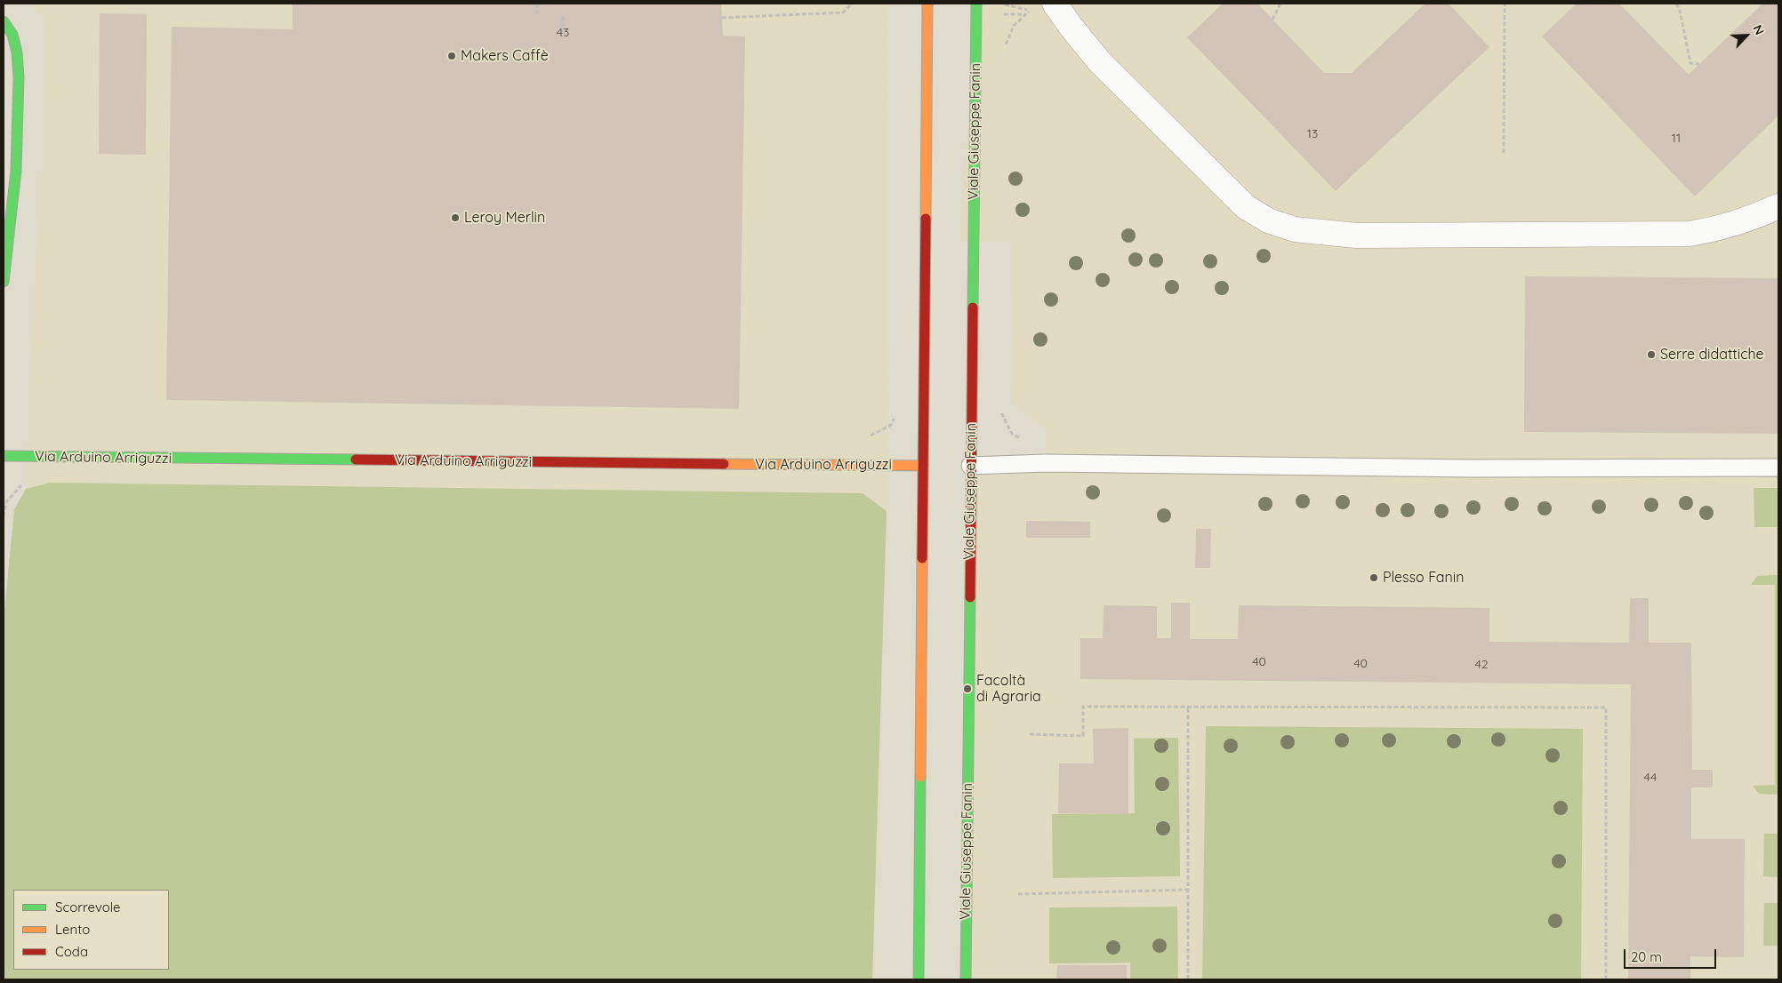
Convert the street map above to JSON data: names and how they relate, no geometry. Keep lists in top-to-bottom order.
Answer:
{
  "streets": {
    "main road": ["Viale Giuseppe Fanin", "Via Arduino Arriguzzi"]
  },
  "places": [
    "Makers Caffè",
    "Leroy Merlin",
    "Serre didattiche",
    "Plesso Fanin",
    "Facoltà di Agraria"
  ],
  "house_numbers": [
    "43",
    "13",
    "11",
    "40",
    "40",
    "42",
    "44"
  ],
  "legend": ["Scorrevole", "Lento", "Coda"],
  "scale_bar": "20 m",
  "north": "top right"
}
